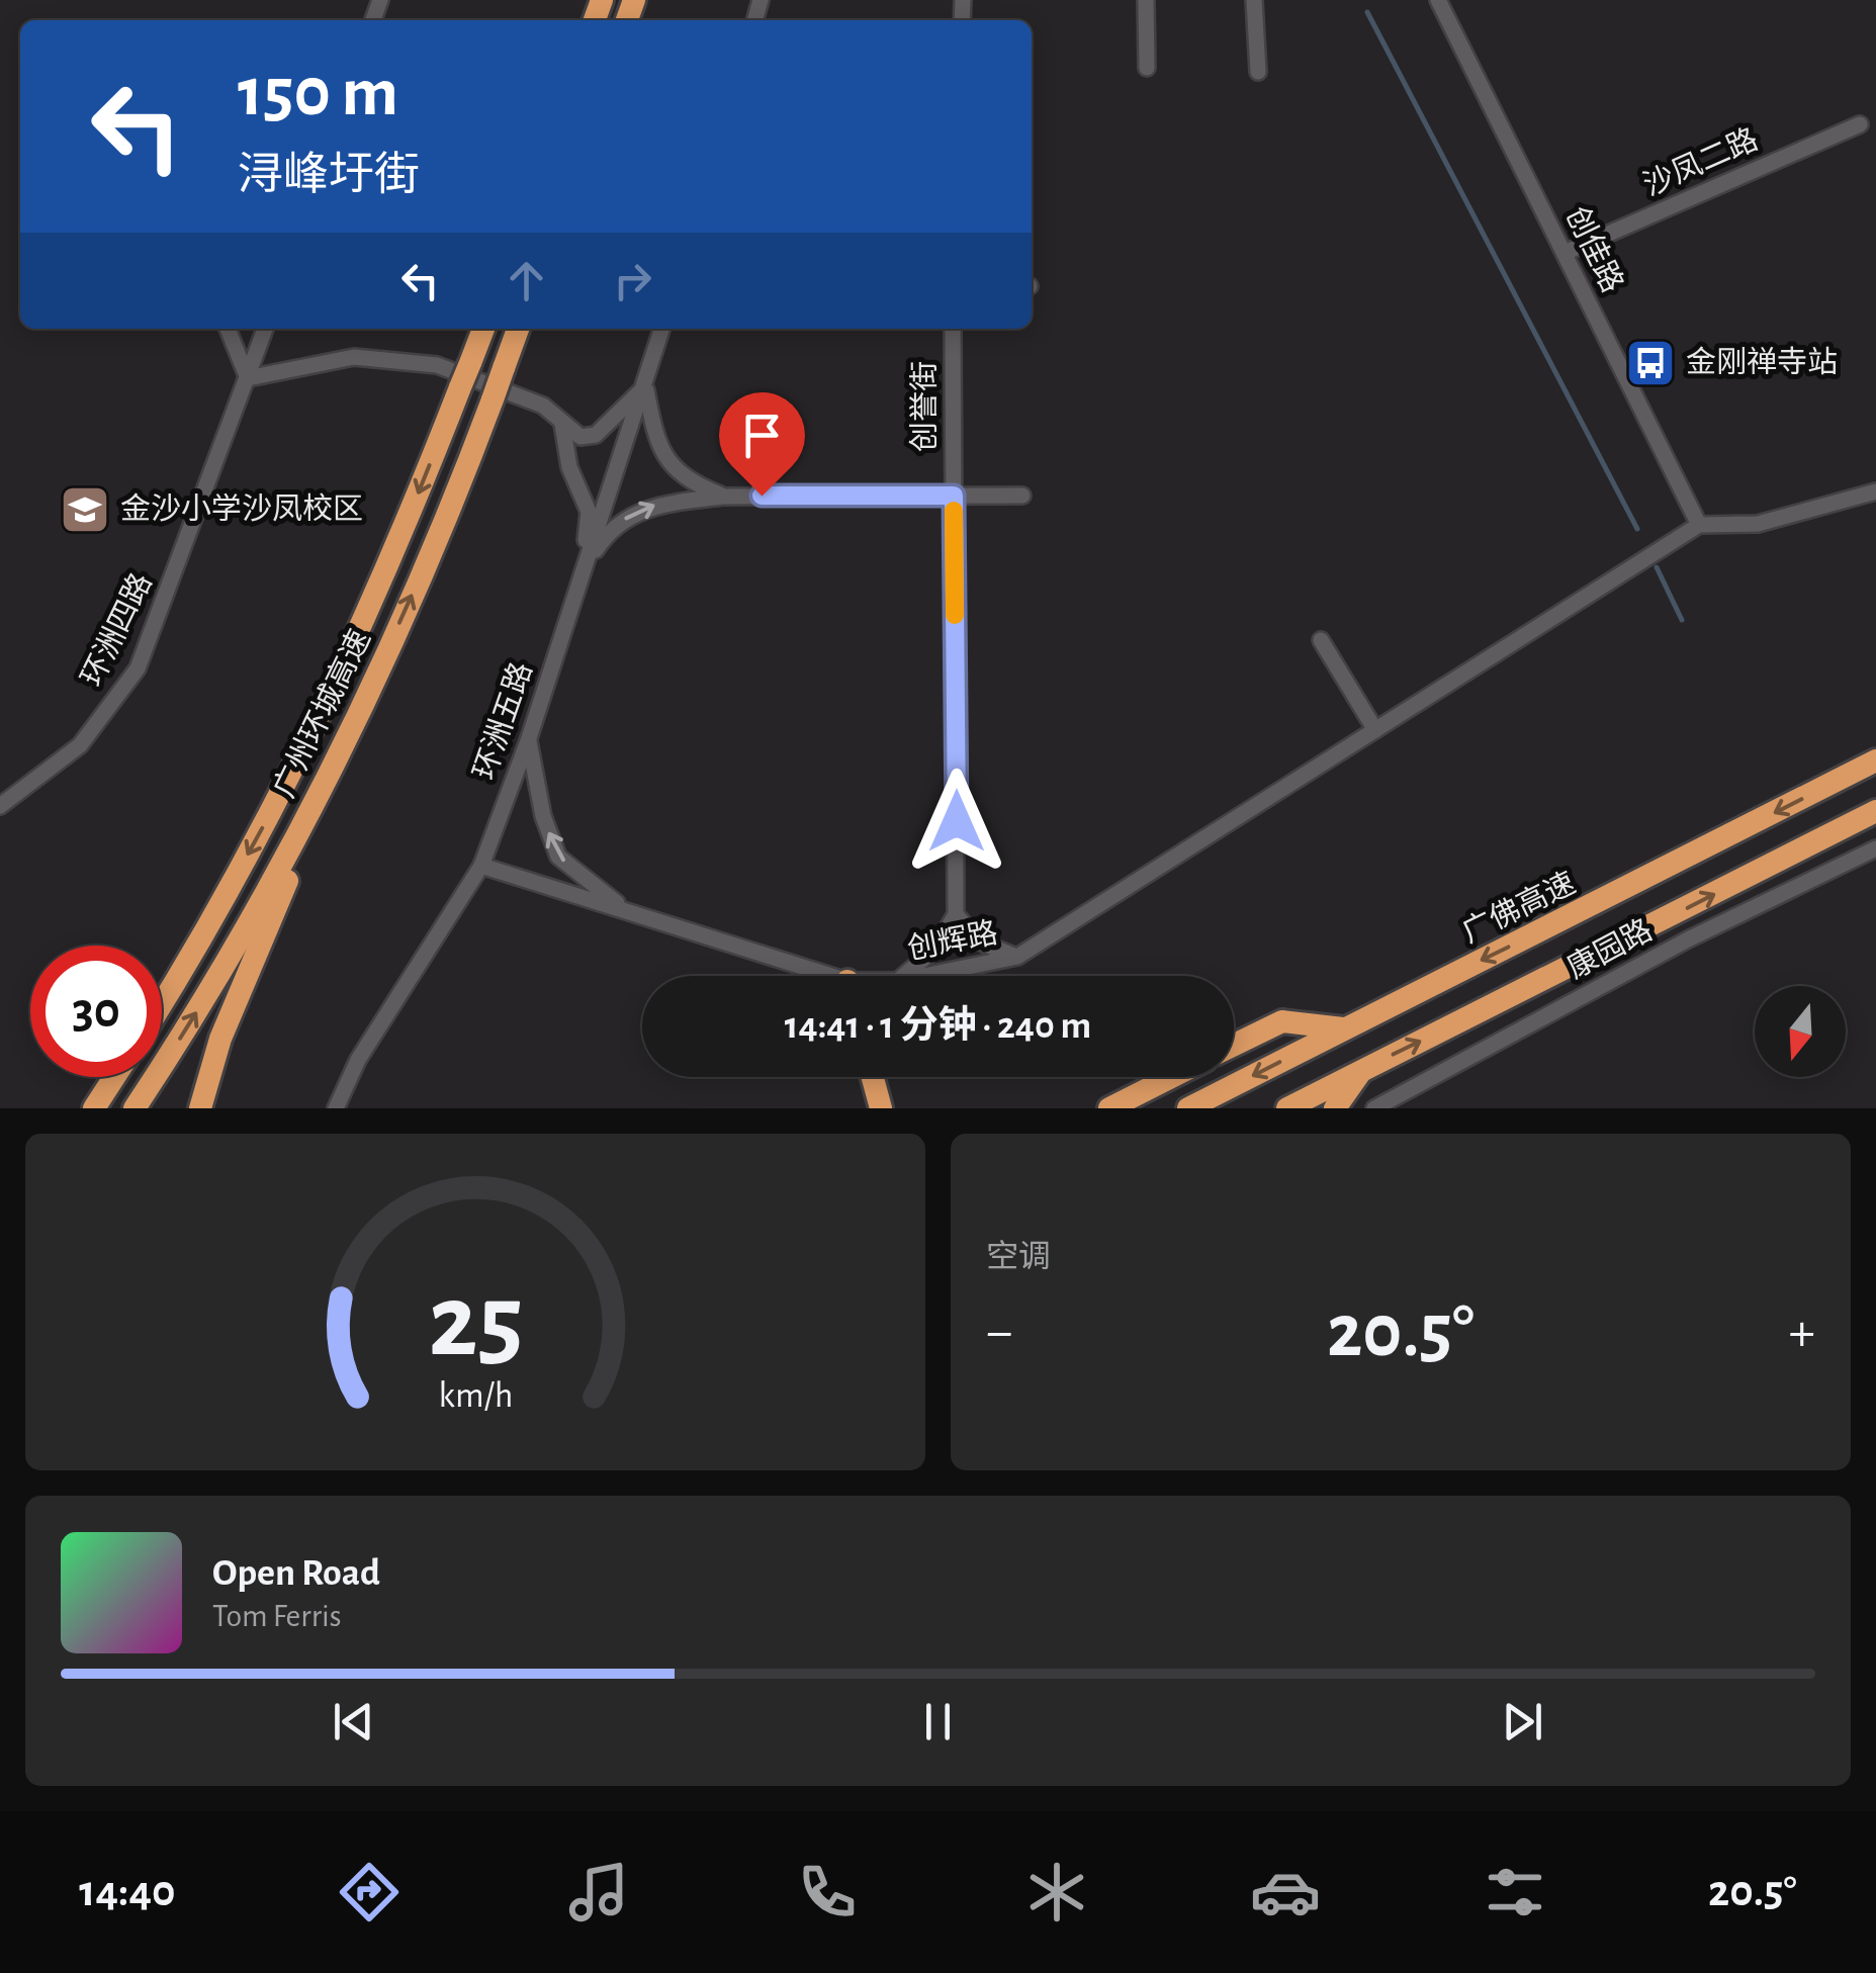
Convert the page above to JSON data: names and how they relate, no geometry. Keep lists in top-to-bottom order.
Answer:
{
  "streets": {
    "highway": ["广州环城高速", "广佛高速"],
    "street": [
      "沙凤二路",
      "创佳路",
      "创誉街",
      "环洲四路",
      "环洲五路",
      "创辉路",
      "康园路"
    ]
  },
  "crossings": [
    ["沙凤二路", "创佳路"],
    ["环洲五路", "创辉路"]
  ],
  "places": {
    "bus stop": ["金刚禅寺站"],
    "school or university": ["金沙小学沙凤校区"]
  },
  "north": "bottom",
  "page": {
    "turn": ["150 m", "浔峰圩街"],
    "limit": "30",
    "trip": "14:41 · 1 分钟 · 240 m",
    "tile": "空调",
    "heat": ["−", "20.5°", "+"],
    "song": ["Open Road", "Tom Ferris"],
    "tabs": ["14:40", "20.5°"],
    "gauge": ["25", "km/h"]
  }
}
